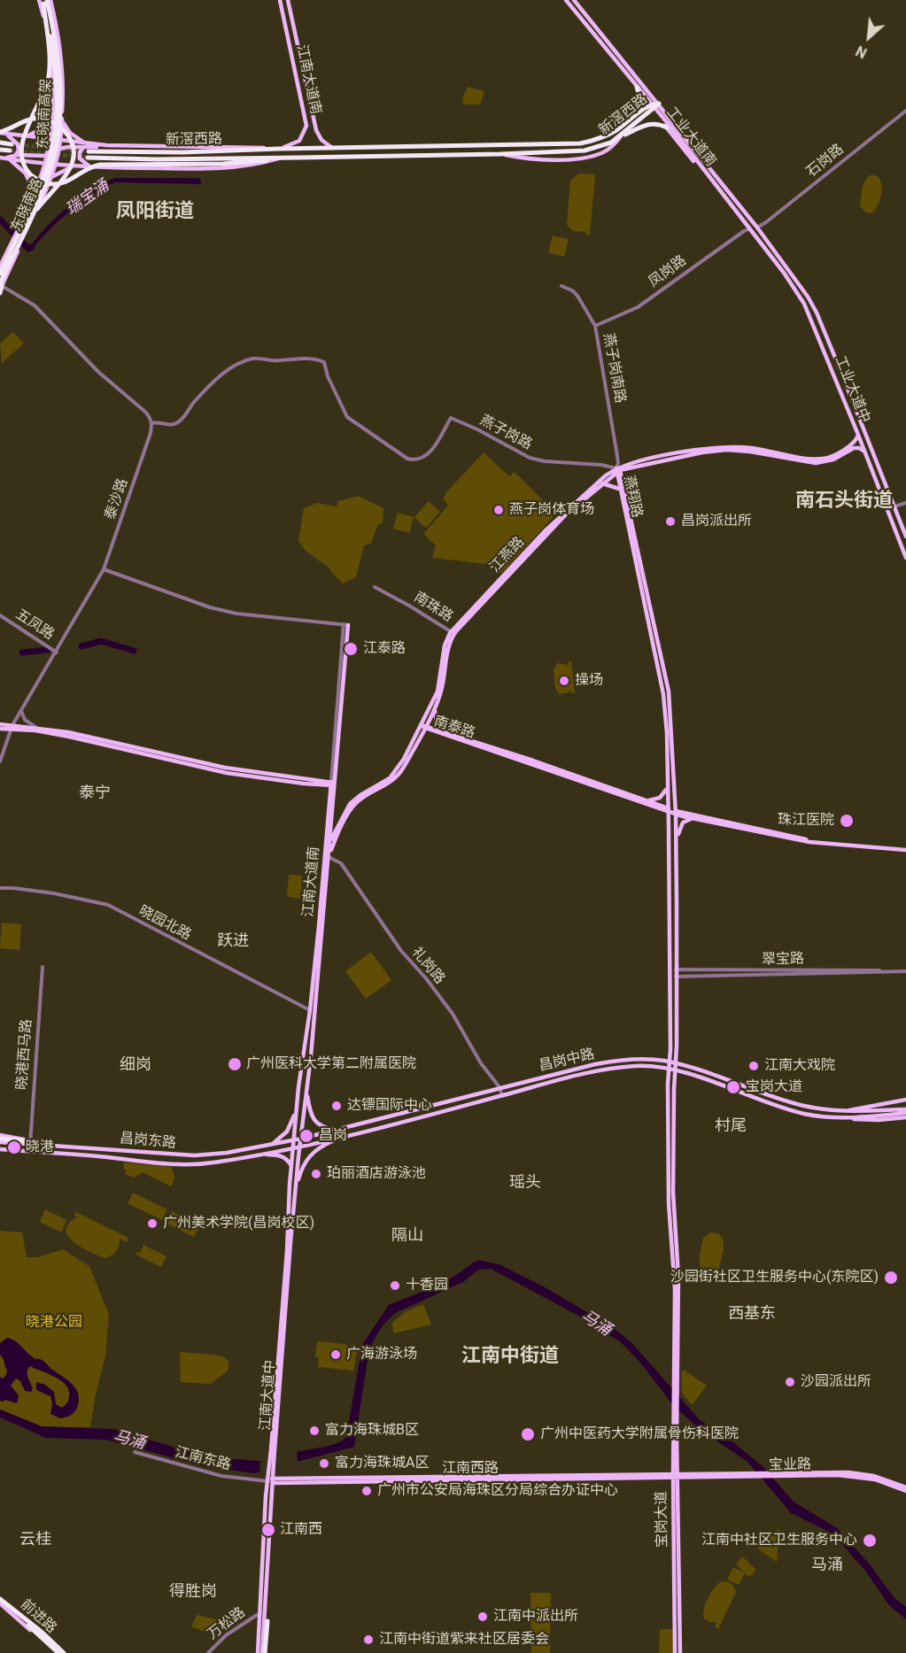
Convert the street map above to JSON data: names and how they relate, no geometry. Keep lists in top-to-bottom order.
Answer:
{
  "streets": {
    "highway": ["东晓南高架", "新滘西路"],
    "main road": [
      "江南大道南",
      "工业大道南",
      "东晓南路",
      "工业大道中",
      "燕翔路",
      "江燕路",
      "南泰路",
      "昌岗中路",
      "昌岗东路",
      "江南大道中",
      "宝业路",
      "江南西路",
      "宝岗大道"
    ],
    "street": [
      "石岗路",
      "凤岗路",
      "燕子岗南路",
      "燕子岗路",
      "泰沙路",
      "南珠路",
      "五凤路",
      "晓园北路",
      "翠宝路",
      "礼岗路",
      "晓港西马路",
      "江南东路",
      "万松路"
    ]
  },
  "crossings": [
    ["江南大道南", "新滘西路"],
    ["江南大道南", "江燕路"],
    ["江南大道南", "晓园北路"],
    ["江南大道南", "礼岗路"],
    ["江南大道南", "昌岗中路"],
    ["江南大道南", "昌岗东路"],
    ["江南大道南", "江南大道中"],
    ["东晓南高架", "东晓南路"],
    ["新滘西路", "工业大道南"],
    ["工业大道南", "凤岗路"],
    ["工业大道南", "工业大道中"],
    ["凤岗路", "燕子岗南路"],
    ["燕子岗南路", "燕子岗路"],
    ["燕子岗南路", "燕翔路"],
    ["燕子岗南路", "江燕路"],
    ["工业大道中", "江燕路"],
    ["燕子岗路", "燕翔路"],
    ["燕子岗路", "泰沙路"],
    ["燕子岗路", "江燕路"],
    ["燕翔路", "江燕路"],
    ["燕翔路", "南泰路"],
    ["燕翔路", "宝岗大道"],
    ["泰沙路", "五凤路"],
    ["江燕路", "南珠路"],
    ["江燕路", "南泰路"],
    ["江燕路", "礼岗路"],
    ["南泰路", "宝岗大道"],
    ["翠宝路", "宝岗大道"],
    ["礼岗路", "昌岗中路"],
    ["晓港西马路", "昌岗东路"],
    ["昌岗中路", "昌岗东路"],
    ["昌岗中路", "江南大道中"],
    ["昌岗中路", "宝岗大道"],
    ["昌岗东路", "江南大道中"],
    ["江南大道中", "江南东路"],
    ["江南大道中", "江南西路"],
    ["江南大道中", "万松路"],
    ["江南东路", "江南西路"],
    ["宝业路", "江南西路"],
    ["宝业路", "宝岗大道"],
    ["江南西路", "宝岗大道"]
  ],
  "districts": [
    "凤阳街道",
    "南石头街道",
    "泰宁",
    "跃进",
    "细岗",
    "村尾",
    "瑶头",
    "隔山",
    "西基东",
    "江南中街道",
    "云桂",
    "马涌",
    "得胜岗"
  ],
  "water": ["瑞宝涌", "马涌"],
  "parks": ["晓港公园"],
  "places": [
    "燕子岗体育场",
    "昌岗派出所",
    "江泰路",
    "操场",
    "珠江医院",
    "广州医科大学第二附属医院",
    "江南大戏院",
    "宝岗大道",
    "达镖国际中心",
    "昌岗",
    "晓港",
    "珀丽酒店游泳池",
    "广州美术学院(昌岗校区)",
    "沙园街社区卫生服务中心(东院区)",
    "十香园",
    "广海游泳场",
    "沙园派出所",
    "富力海珠城B区",
    "广州中医药大学附属骨伤科医院",
    "富力海珠城A区",
    "广州市公安局海珠区分局综合办证中心",
    "江南西",
    "江南中社区卫生服务中心",
    "江南中派出所",
    "江南中街道紫来社区居委会"
  ],
  "north": "bottom left"
}
